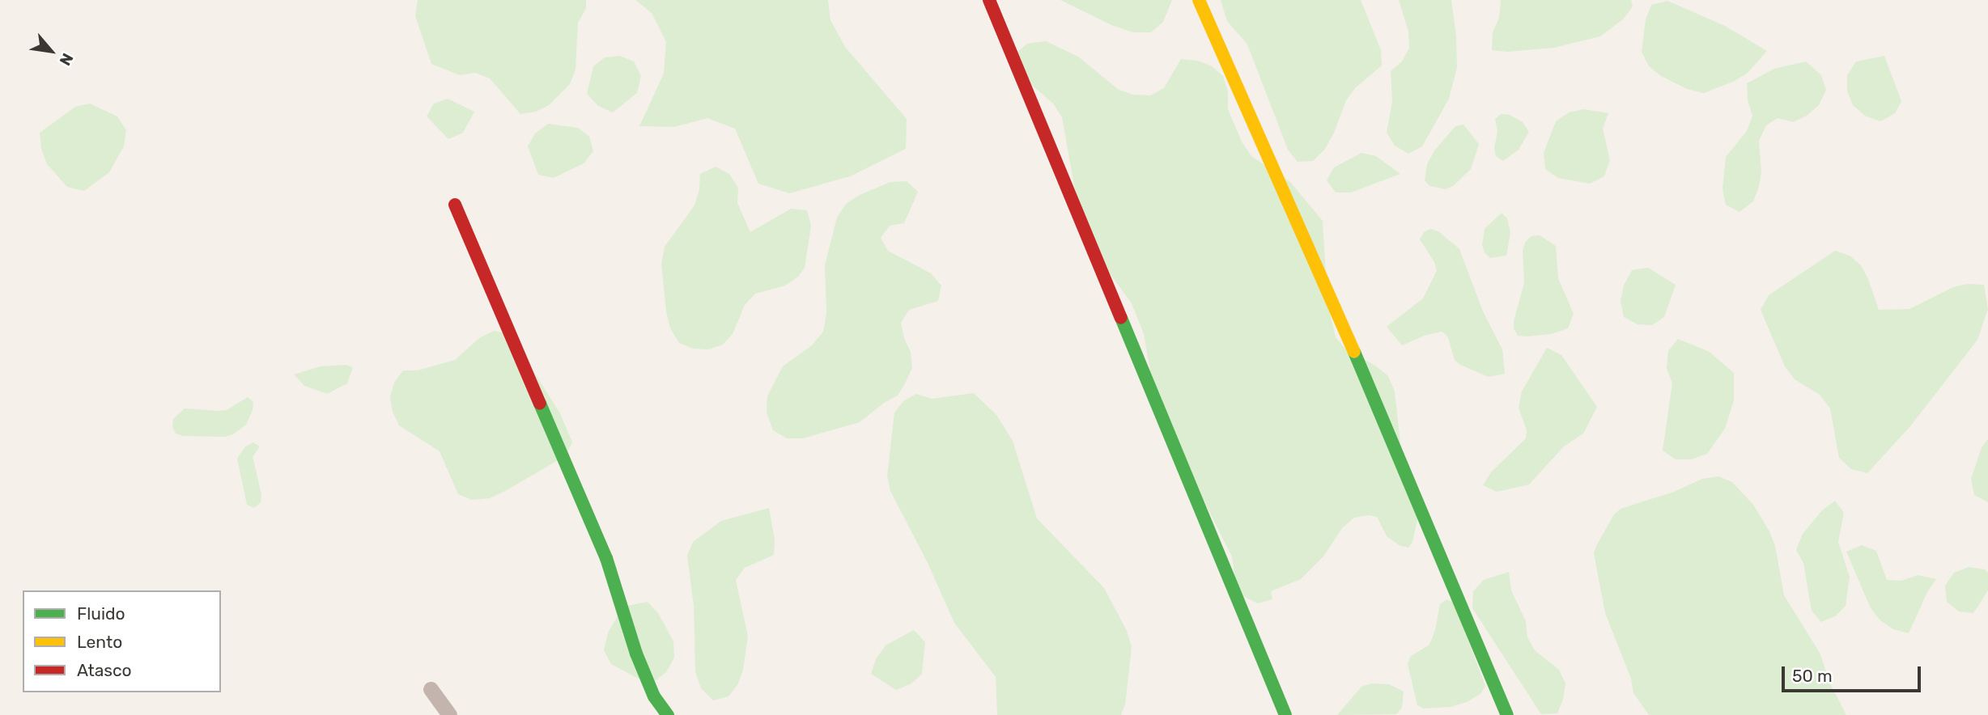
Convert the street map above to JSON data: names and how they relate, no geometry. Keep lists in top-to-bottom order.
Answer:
{
  "legend": ["Fluido", "Lento", "Atasco"],
  "scale_bar": "50 m",
  "north": "bottom right"
}
